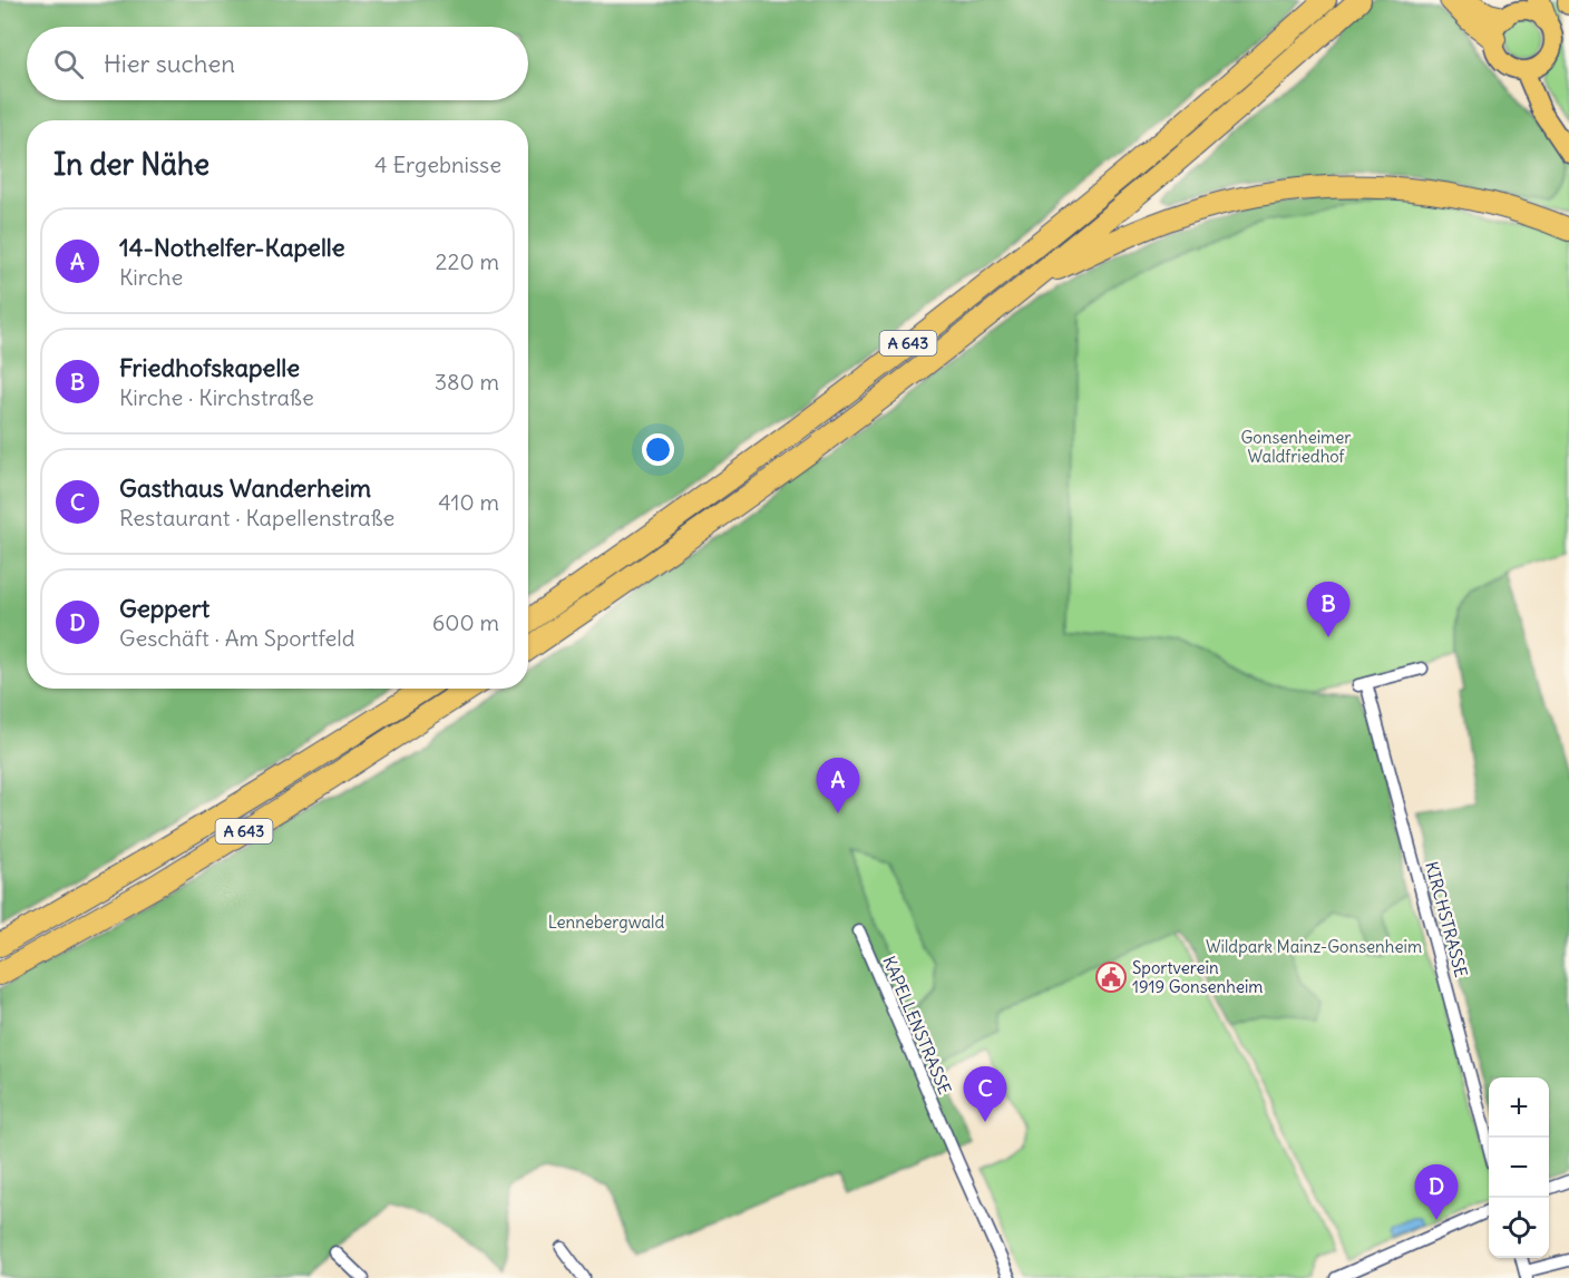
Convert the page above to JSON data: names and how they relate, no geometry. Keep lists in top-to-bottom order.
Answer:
{
  "streets": {
    "highway": ["A 643"],
    "street": ["KIRCHSTRASSE", "KAPELLENSTRASSE"]
  },
  "parks": ["Gonsenheimer Waldfriedhof", "Lennebergwald", "Wildpark Mainz-Gonsenheim"],
  "places": {
    "public building": ["Sportverein 1919 Gonsenheim"]
  },
  "page": {
    "search": "Hier suchen",
    "heading": ["In der Nähe", "4 Ergebnisse"],
    "list": [
      {
        "mark": "A",
        "name": "14-Nothelfer-Kapelle",
        "note": "Kirche",
        "value": "220 m"
      },
      {
        "mark": "B",
        "name": "Friedhofskapelle",
        "note": "Kirche · Kirchstraße",
        "value": "380 m"
      },
      {
        "mark": "C",
        "name": "Gasthaus Wanderheim",
        "note": "Restaurant · Kapellenstraße",
        "value": "410 m"
      },
      {
        "mark": "D",
        "name": "Geppert",
        "note": "Geschäft · Am Sportfeld",
        "value": "600 m"
      }
    ],
    "pins": [
      "B",
      "A",
      "C",
      "D"
    ],
    "map_buttons": ["+", "−"]
  }
}
